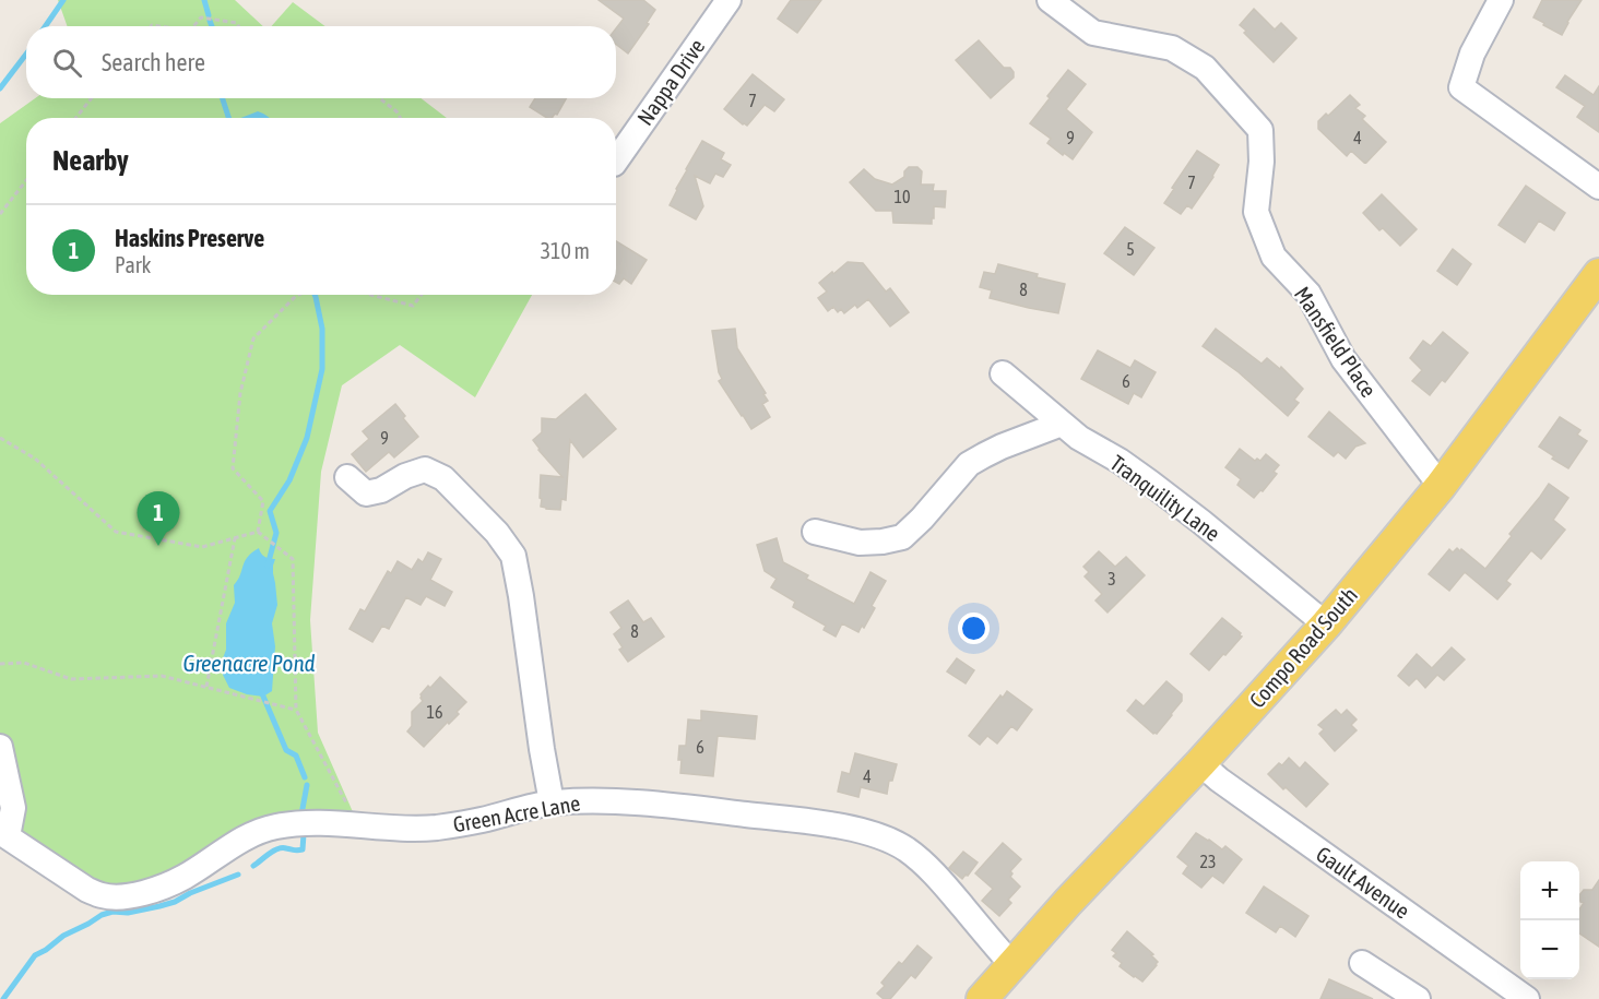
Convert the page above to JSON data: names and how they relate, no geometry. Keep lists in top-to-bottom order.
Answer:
{
  "streets": {
    "main road": ["Compo Road South"],
    "street": [
      "Nappa Drive",
      "Mansfield Place",
      "Tranquility Lane",
      "Green Acre Lane",
      "Gault Avenue"
    ]
  },
  "crossings": [
    ["Mansfield Place", "Compo Road South"],
    ["Tranquility Lane", "Compo Road South"],
    ["Compo Road South", "Green Acre Lane"],
    ["Compo Road South", "Gault Avenue"]
  ],
  "water": ["Greenacre Pond"],
  "house_numbers": [
    "7",
    "9",
    "4",
    "7",
    "10",
    "5",
    "8",
    "6",
    "9",
    "3",
    "8",
    "16",
    "6",
    "4",
    "23"
  ],
  "page": {
    "search": "Search here",
    "heading": "Nearby",
    "list": [
      {
        "mark": "1",
        "name": "Haskins Preserve",
        "note": "Park",
        "value": "310 m"
      }
    ],
    "pins": "1",
    "map_buttons": ["+", "−"]
  }
}
